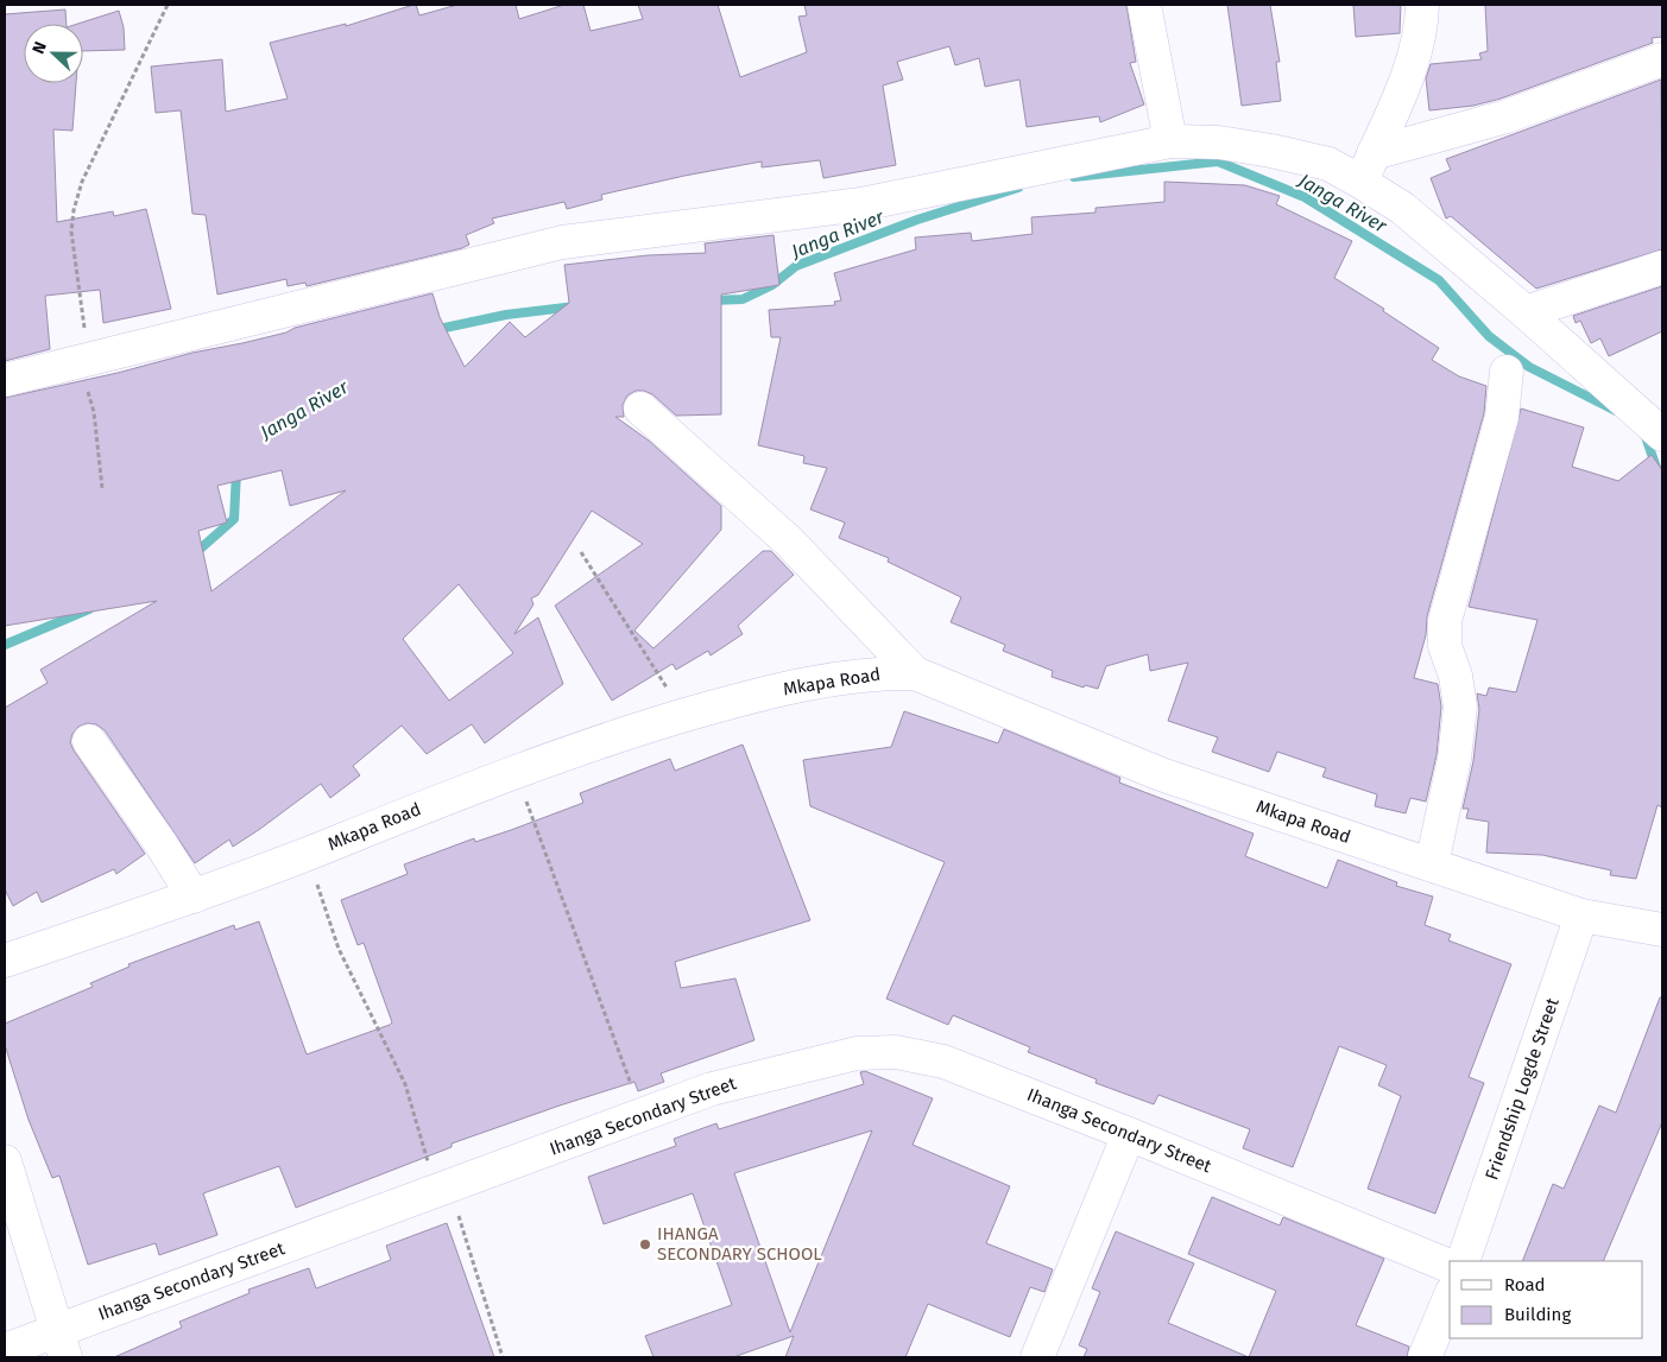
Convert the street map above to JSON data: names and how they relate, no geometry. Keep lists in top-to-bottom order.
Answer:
{
  "streets": {
    "street": ["Mkapa Road", "Friendship Logde Street", "Ihanga Secondary Street"]
  },
  "crossings": [
    ["Mkapa Road", "Friendship Logde Street"]
  ],
  "water": ["Janga River"],
  "places": ["IHANGA SECONDARY SCHOOL"],
  "legend": ["Road", "Building"],
  "north": "left"
}
